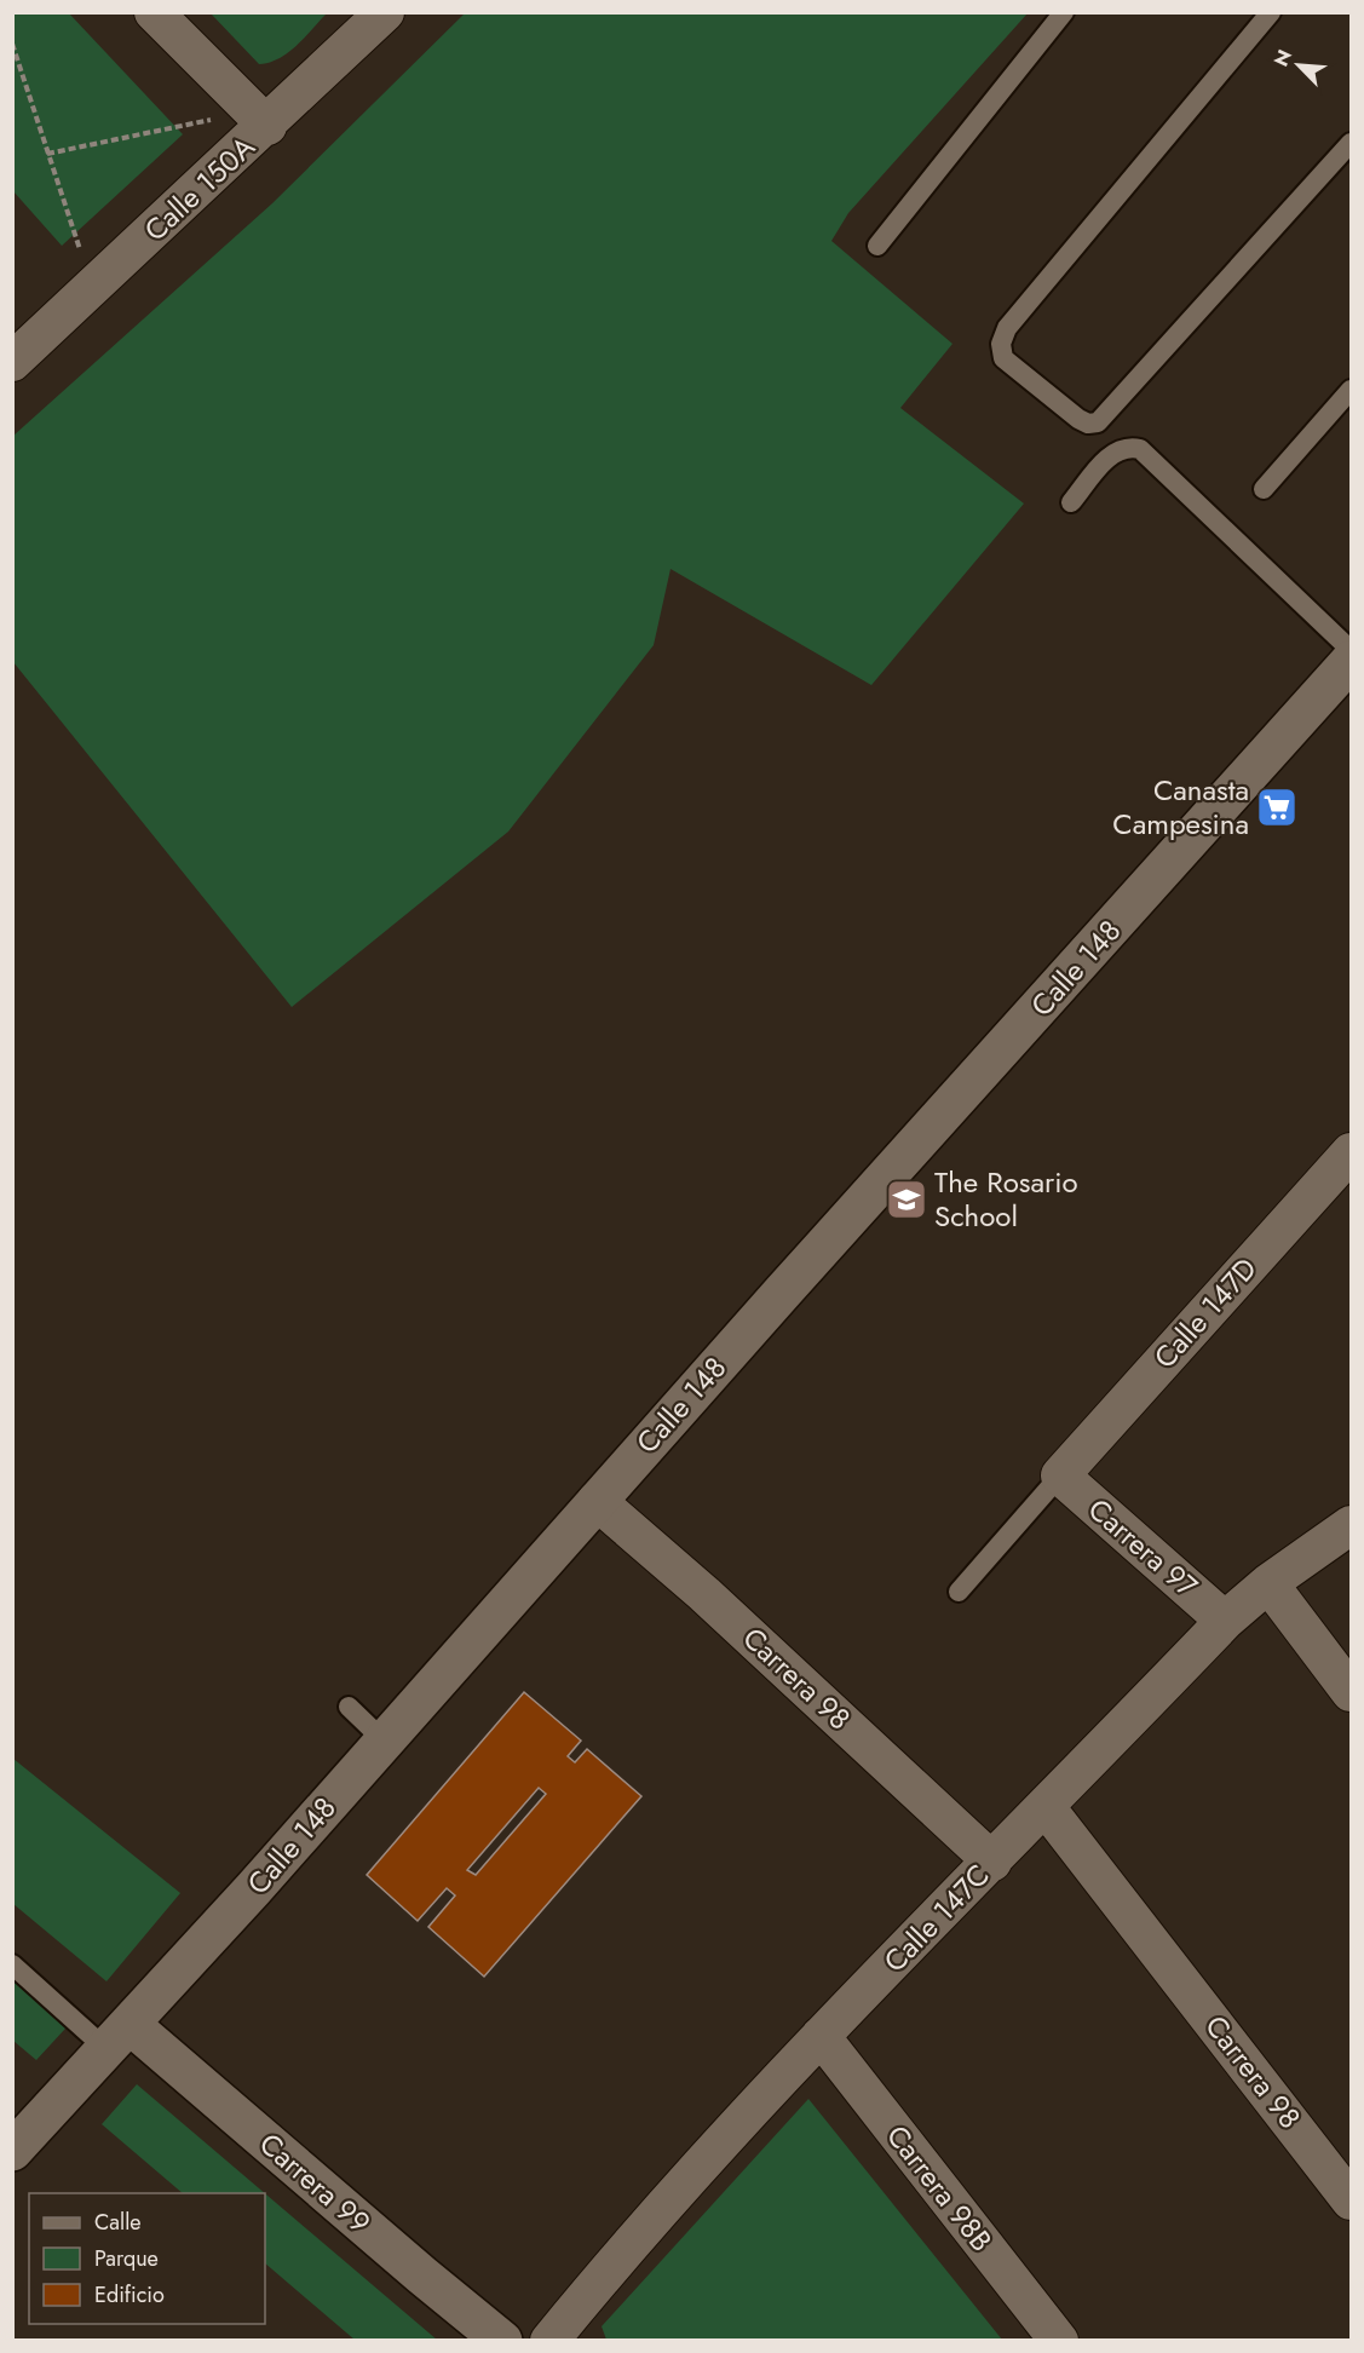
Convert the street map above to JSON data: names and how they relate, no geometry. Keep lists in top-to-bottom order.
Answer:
{
  "streets": {
    "street": [
      "Calle 150A",
      "Calle 148",
      "Calle 147D",
      "Carrera 97",
      "Carrera 98",
      "Calle 147C",
      "Carrera 99",
      "Carrera 98B"
    ]
  },
  "crossings": [
    ["Calle 148", "Carrera 98"],
    ["Calle 148", "Carrera 99"],
    ["Calle 147D", "Carrera 97"],
    ["Carrera 97", "Calle 147C"],
    ["Carrera 98", "Calle 147C"],
    ["Calle 147C", "Carrera 98B"]
  ],
  "places": {
    "supermarket": ["Canasta Campesina"],
    "school or university": ["The Rosario School"]
  },
  "legend": ["Calle", "Parque", "Edificio"],
  "north": "top left"
}
